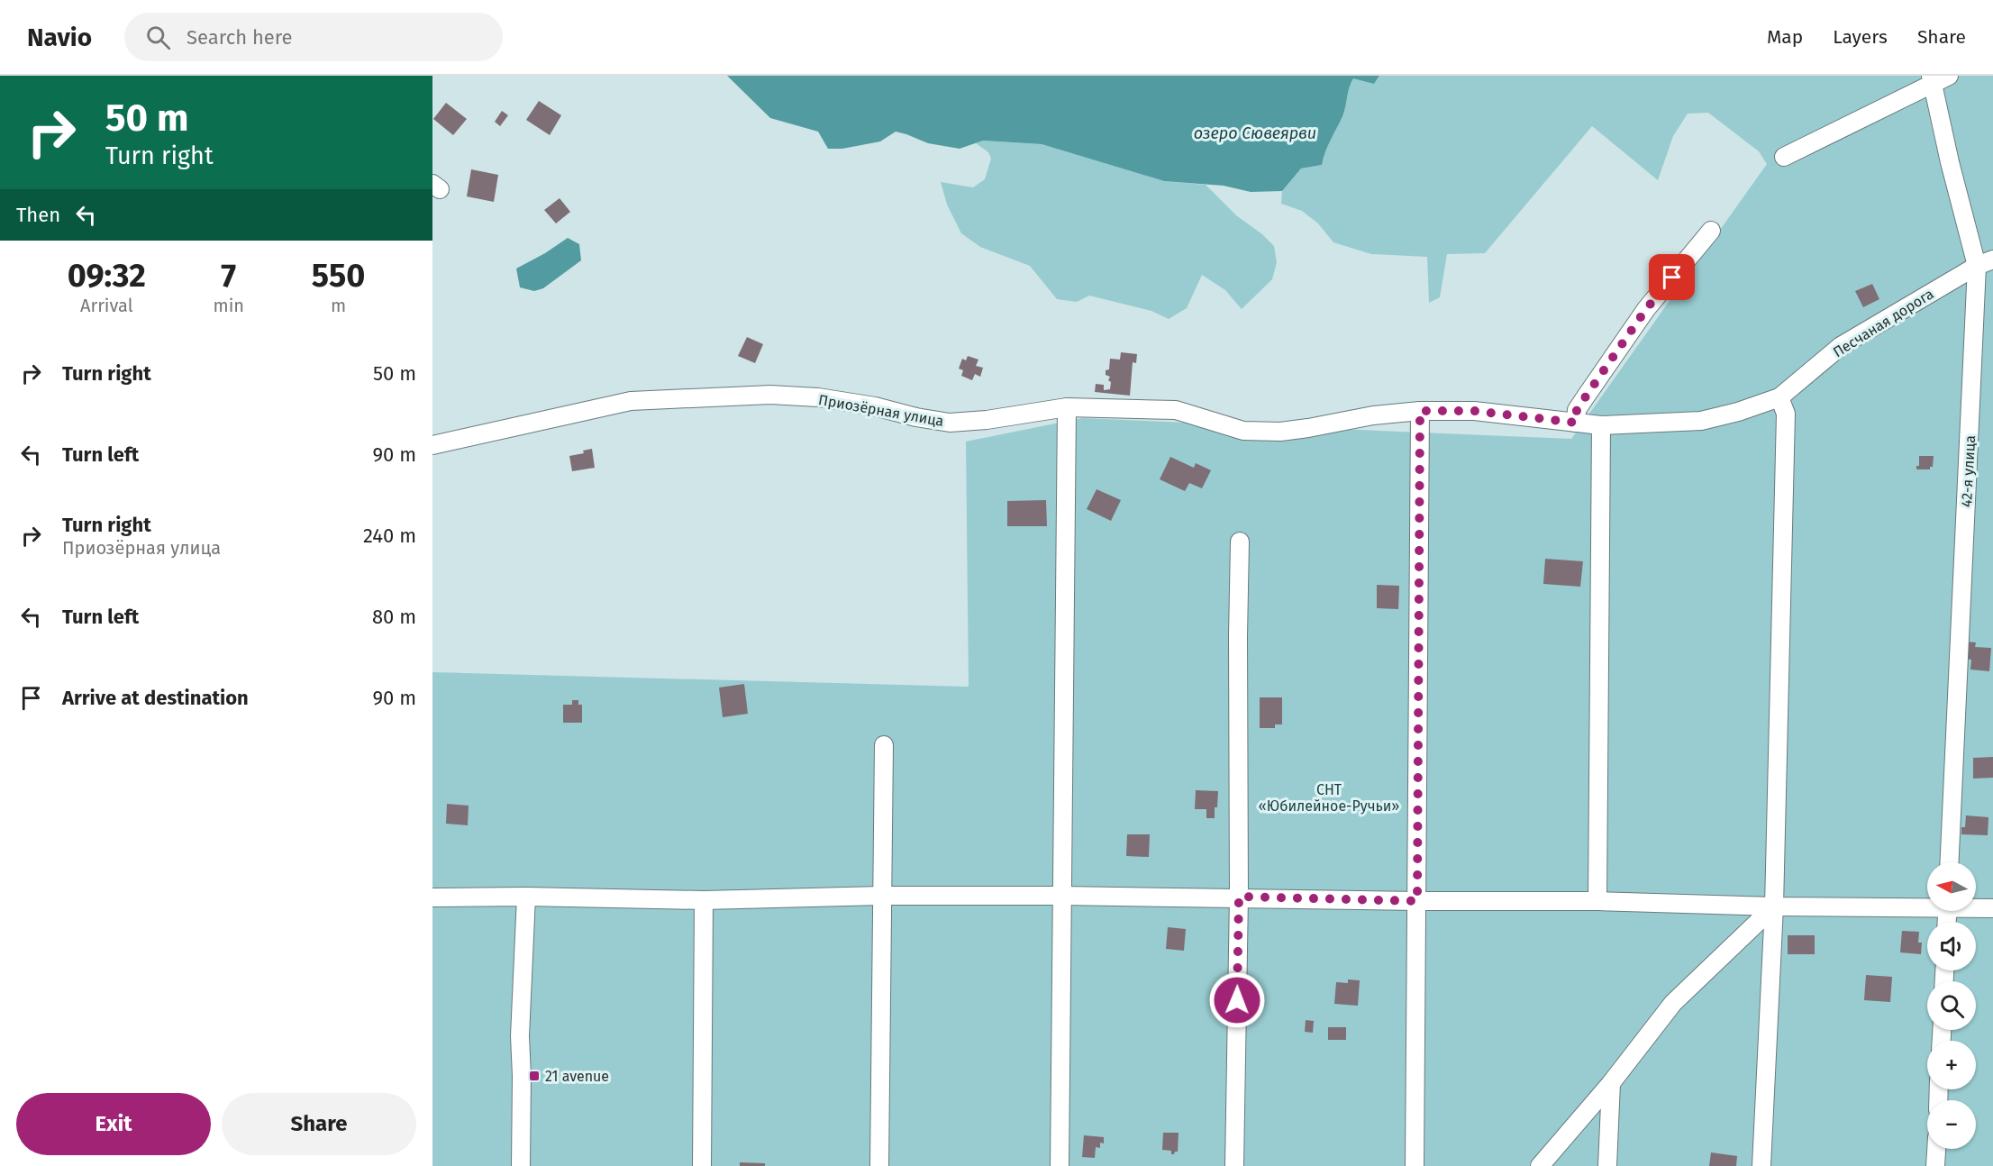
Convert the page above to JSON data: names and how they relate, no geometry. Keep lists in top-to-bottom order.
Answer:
{
  "streets": {
    "street": ["Песчаная дорога", "Приозёрная улица", "42-я улица"]
  },
  "crossings": [
    ["Песчаная дорога", "Приозёрная улица"],
    ["Песчаная дорога", "42-я улица"]
  ],
  "water": ["озеро Сювеярви"],
  "parks": ["СНТ «Юбилейное-Ручьи»"],
  "places": {
    "transit": ["21 avenue"]
  },
  "north": "left",
  "page": {
    "header": "Navio",
    "search": "Search here",
    "nav": ["Map", "Layers", "Share"],
    "turn": ["50 m", "Turn right"],
    "then": "Then",
    "eta": [
      "09:32",
      "Arrival",
      "7",
      "min",
      "550",
      "m"
    ],
    "list": [
      {
        "name": "Turn right",
        "value": "50 m"
      },
      {
        "name": "Turn left",
        "value": "90 m"
      },
      {
        "name": "Turn right",
        "note": "Приозёрная улица",
        "value": "240 m"
      },
      {
        "name": "Turn left",
        "value": "80 m"
      },
      {
        "name": "Arrive at destination",
        "value": "90 m"
      }
    ],
    "map_buttons": ["+", "−"],
    "buttons": ["Exit", "Share"]
  }
}
